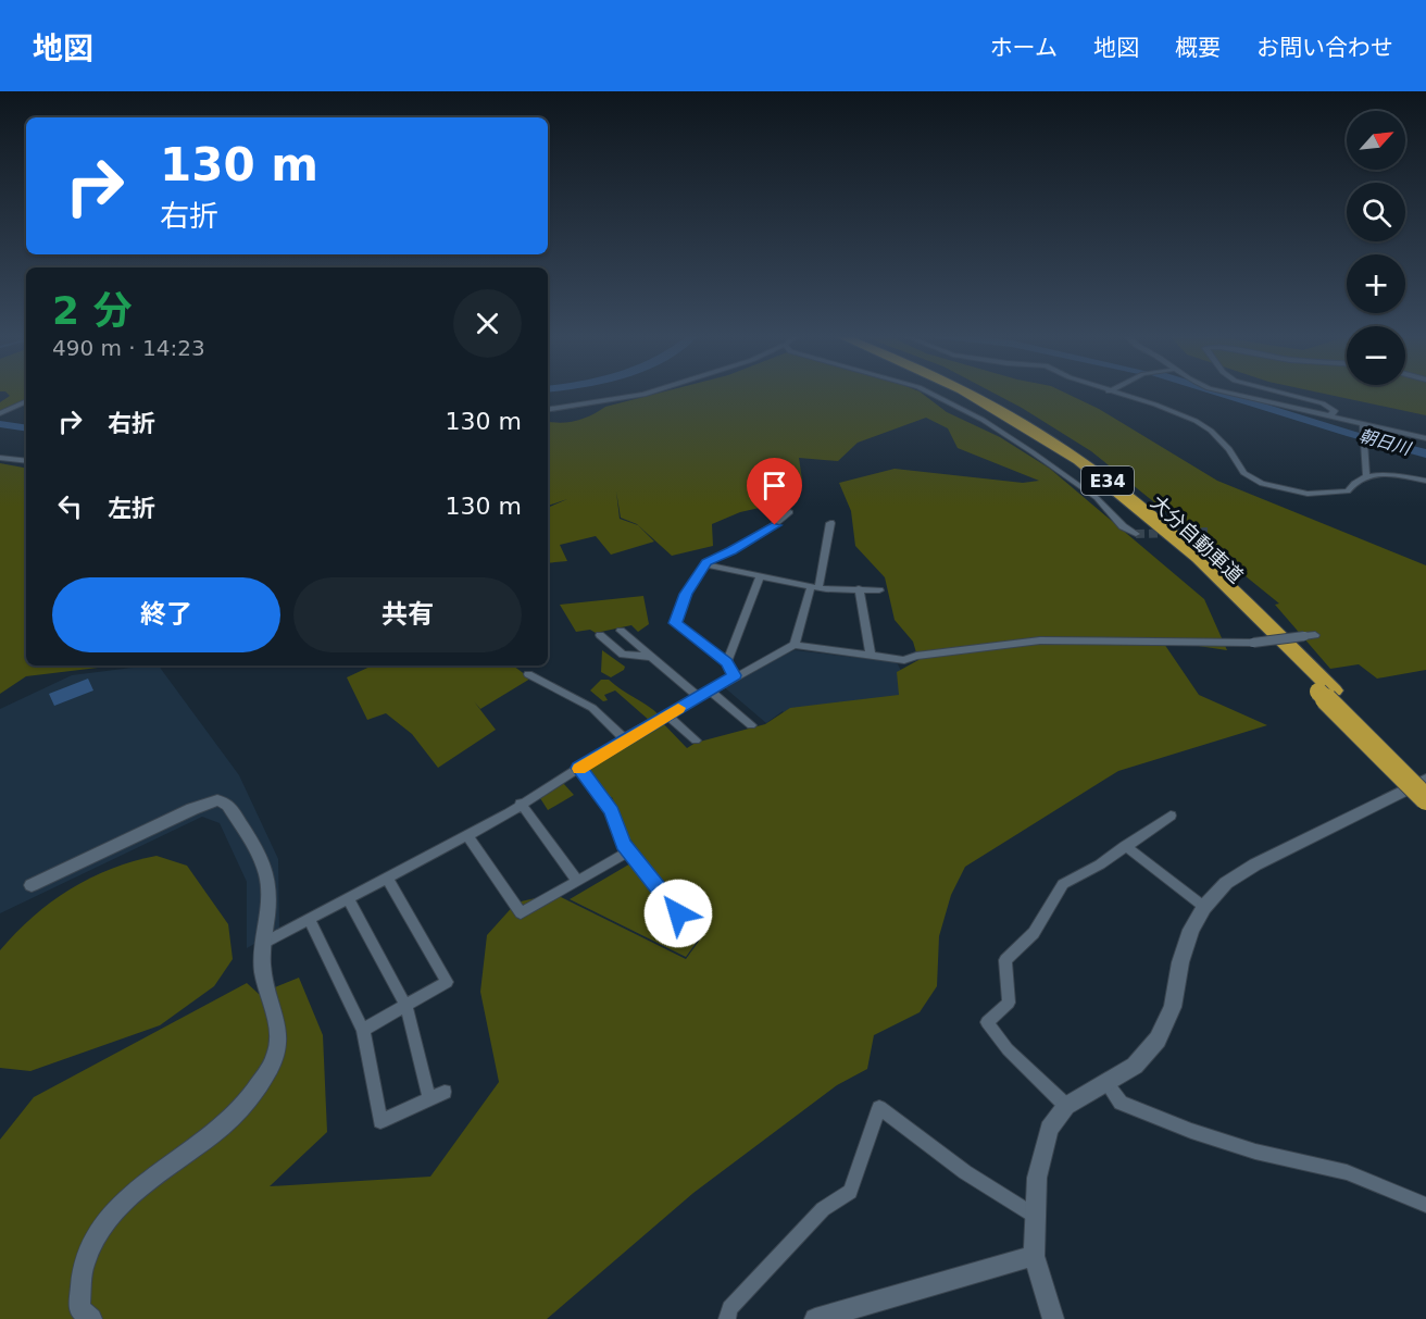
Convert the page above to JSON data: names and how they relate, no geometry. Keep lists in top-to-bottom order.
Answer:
{
  "streets": {
    "highway": ["E34", "大分自動車道"]
  },
  "water": ["朝日川"],
  "north": "top right",
  "page": {
    "header": "地図",
    "nav": [
      "ホーム",
      "地図",
      "概要",
      "お問い合わせ"
    ],
    "map_buttons": ["+", "−"],
    "turn": ["130 m", "右折"],
    "heading": ["2 分", "490 m · 14:23"],
    "list": [
      {
        "name": "右折",
        "value": "130 m"
      },
      {
        "name": "左折",
        "value": "130 m"
      }
    ],
    "buttons": ["終了", "共有"]
  }
}
